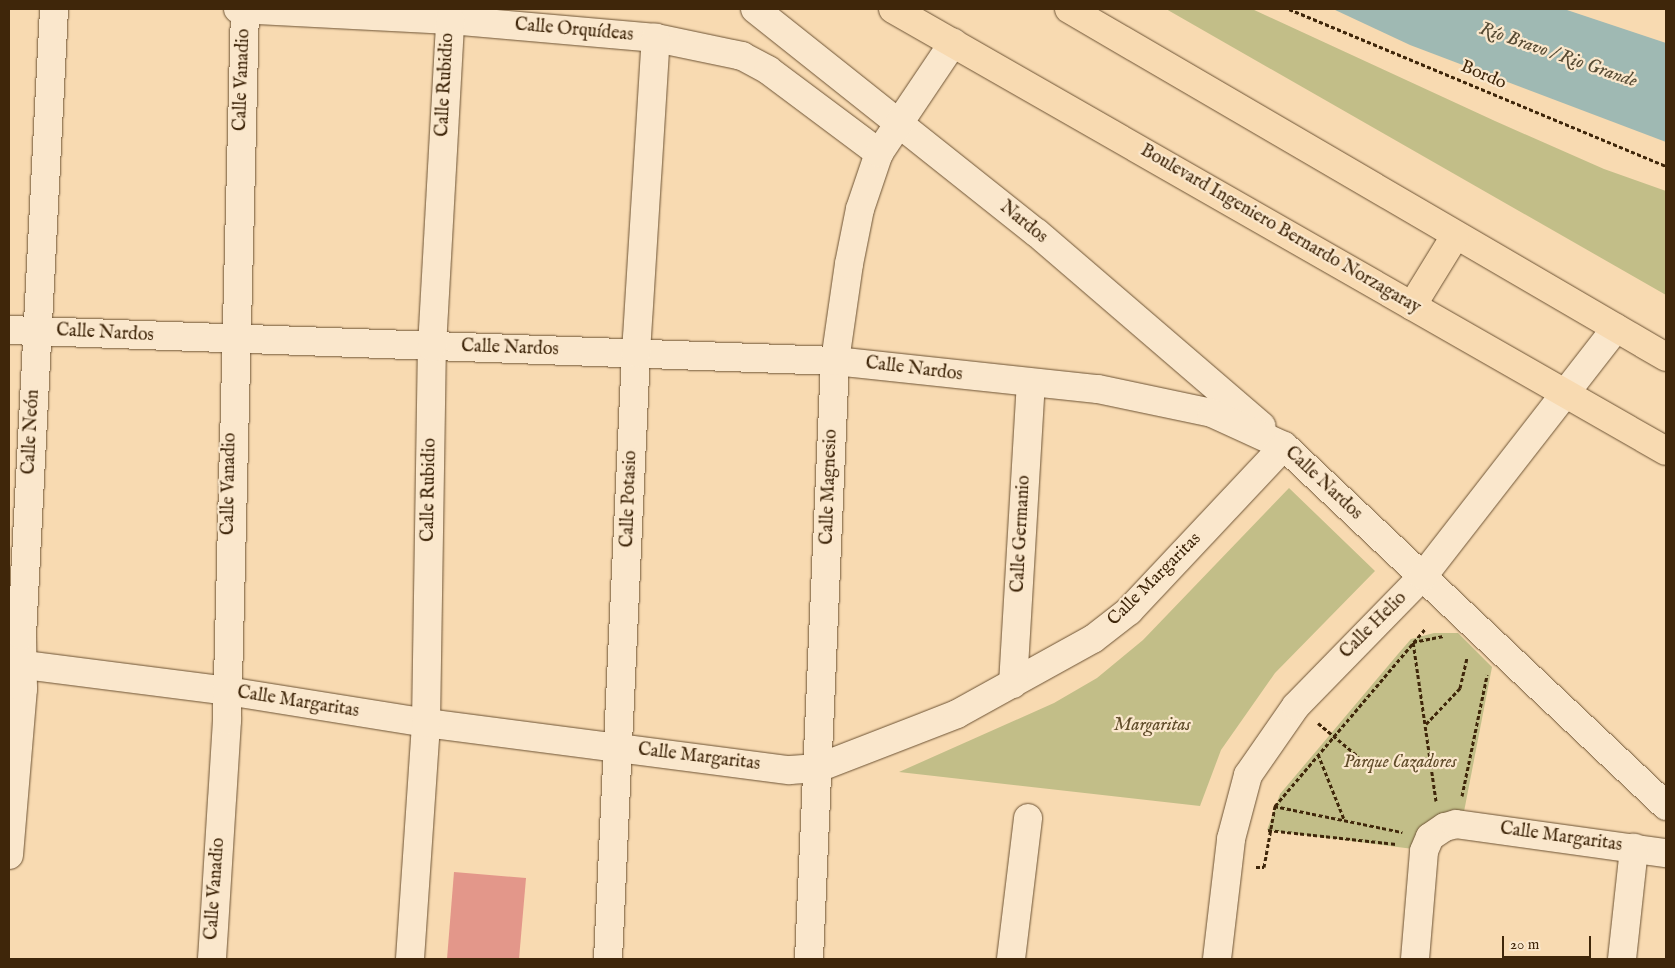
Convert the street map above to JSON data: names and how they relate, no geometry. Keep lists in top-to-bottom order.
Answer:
{
  "streets": {
    "highway": ["Boulevard Ingeniero Bernardo Norzagaray"],
    "street": [
      "Calle Orquídeas",
      "Calle Vanadio",
      "Calle Rubidio",
      "Nardos",
      "Calle Nardos",
      "Calle Neón",
      "Calle Magnesio",
      "Calle Potasio",
      "Calle Germanio",
      "Calle Margaritas",
      "Calle Helio"
    ],
    "path": ["Bordo"]
  },
  "crossings": [
    ["Calle Orquídeas", "Calle Vanadio"],
    ["Calle Orquídeas", "Calle Rubidio"],
    ["Calle Orquídeas", "Calle Magnesio"],
    ["Calle Orquídeas", "Calle Potasio"],
    ["Calle Vanadio", "Calle Nardos"],
    ["Calle Vanadio", "Calle Margaritas"],
    ["Calle Rubidio", "Calle Nardos"],
    ["Calle Rubidio", "Calle Margaritas"],
    ["Nardos", "Calle Nardos"],
    ["Nardos", "Calle Magnesio"],
    ["Nardos", "Calle Margaritas"],
    ["Boulevard Ingeniero Bernardo Norzagaray", "Calle Magnesio"],
    ["Boulevard Ingeniero Bernardo Norzagaray", "Calle Helio"],
    ["Calle Nardos", "Calle Neón"],
    ["Calle Nardos", "Calle Magnesio"],
    ["Calle Nardos", "Calle Potasio"],
    ["Calle Nardos", "Calle Germanio"],
    ["Calle Nardos", "Calle Margaritas"],
    ["Calle Nardos", "Calle Helio"],
    ["Calle Neón", "Calle Margaritas"],
    ["Calle Magnesio", "Calle Margaritas"],
    ["Calle Potasio", "Calle Margaritas"],
    ["Calle Germanio", "Calle Margaritas"]
  ],
  "water": ["Río Bravo / Rio Grande"],
  "parks": ["Margaritas", "Parque Cazadores"],
  "scale_bar": "20 m"
}
